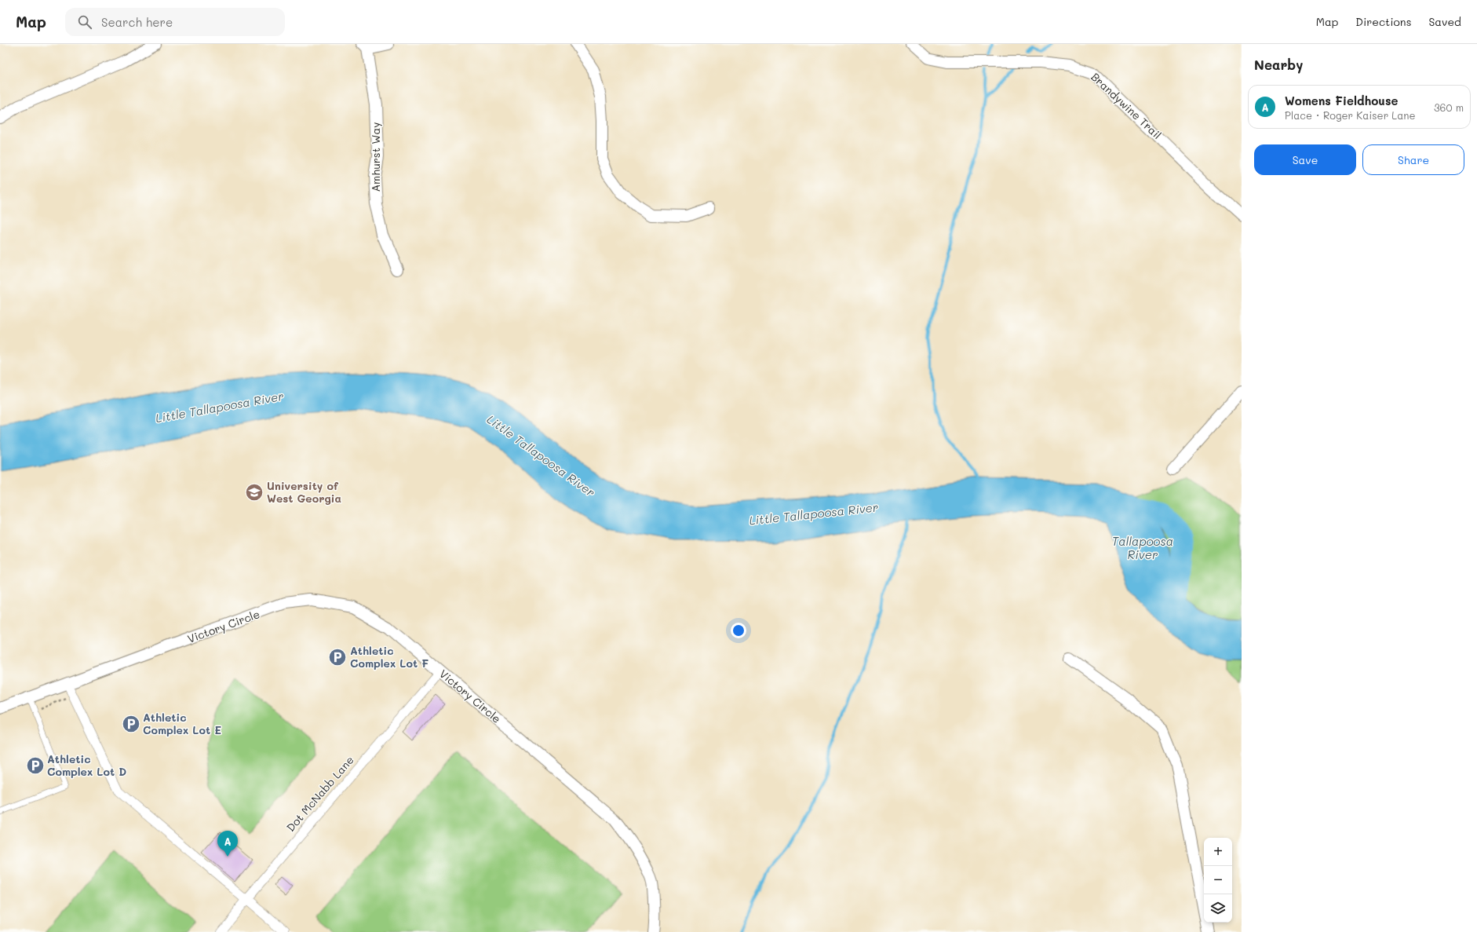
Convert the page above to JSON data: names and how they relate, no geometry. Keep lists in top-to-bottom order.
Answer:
{
  "streets": {
    "street": [
      "Brandywine Trail",
      "Amhurst Way",
      "Victory Circle",
      "Dot McNabb Lane"
    ]
  },
  "crossings": [
    ["Victory Circle", "Dot McNabb Lane"]
  ],
  "water": ["Little Tallapoosa River", "Tallapoosa River"],
  "places": {
    "school or university": ["University of West Georgia"],
    "parking": ["Athletic Complex Lot F", "Athletic Complex Lot E", "Athletic Complex Lot D"]
  },
  "page": {
    "header": "Map",
    "search": "Search here",
    "nav": ["Map", "Directions", "Saved"],
    "heading": "Nearby",
    "list": [
      {
        "mark": "A",
        "name": "Womens Fieldhouse",
        "note": "Place · Roger Kaiser Lane",
        "value": "360 m"
      }
    ],
    "buttons": ["Save", "Share"],
    "pins": "A",
    "map_buttons": ["+", "−"]
  }
}
